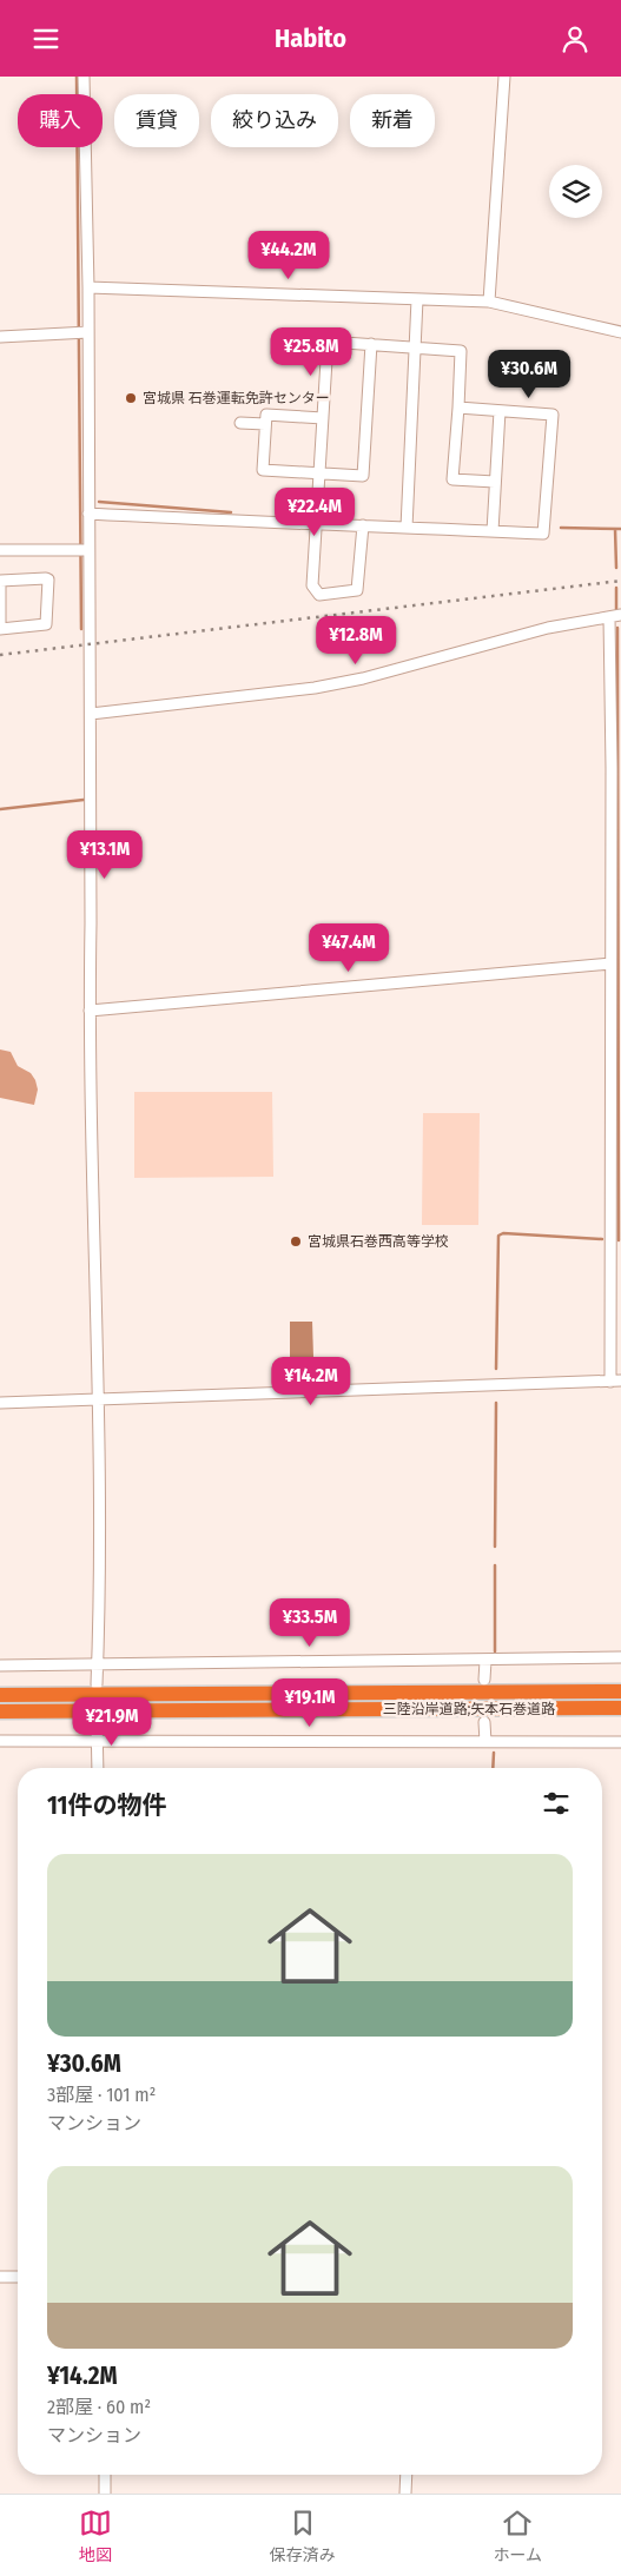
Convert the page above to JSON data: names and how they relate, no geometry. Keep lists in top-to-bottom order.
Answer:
{
  "streets": {
    "highway": ["三陸沿岸道路;矢本石巻道路"]
  },
  "places": ["宮城県 石巻運転免許センター", "宮城県石巻西高等学校"],
  "page": {
    "header": "Habito",
    "chip": [
      "購入",
      "賃貸",
      "絞り込み",
      "新着"
    ],
    "price": [
      "¥44.2M",
      "¥25.8M",
      "¥30.6M",
      "¥22.4M",
      "¥12.8M",
      "¥13.1M",
      "¥47.4M",
      "¥14.2M",
      "¥33.5M",
      "¥19.1M",
      "¥21.9M"
    ],
    "heading": "11件の物件",
    "list": [
      {
        "name": "¥30.6M",
        "note": "3部屋 · 101 m² · マンション"
      },
      {
        "name": "¥14.2M",
        "note": "2部屋 · 60 m² · マンション"
      }
    ],
    "tabs": ["地図", "保存済み", "ホーム"]
  }
}
